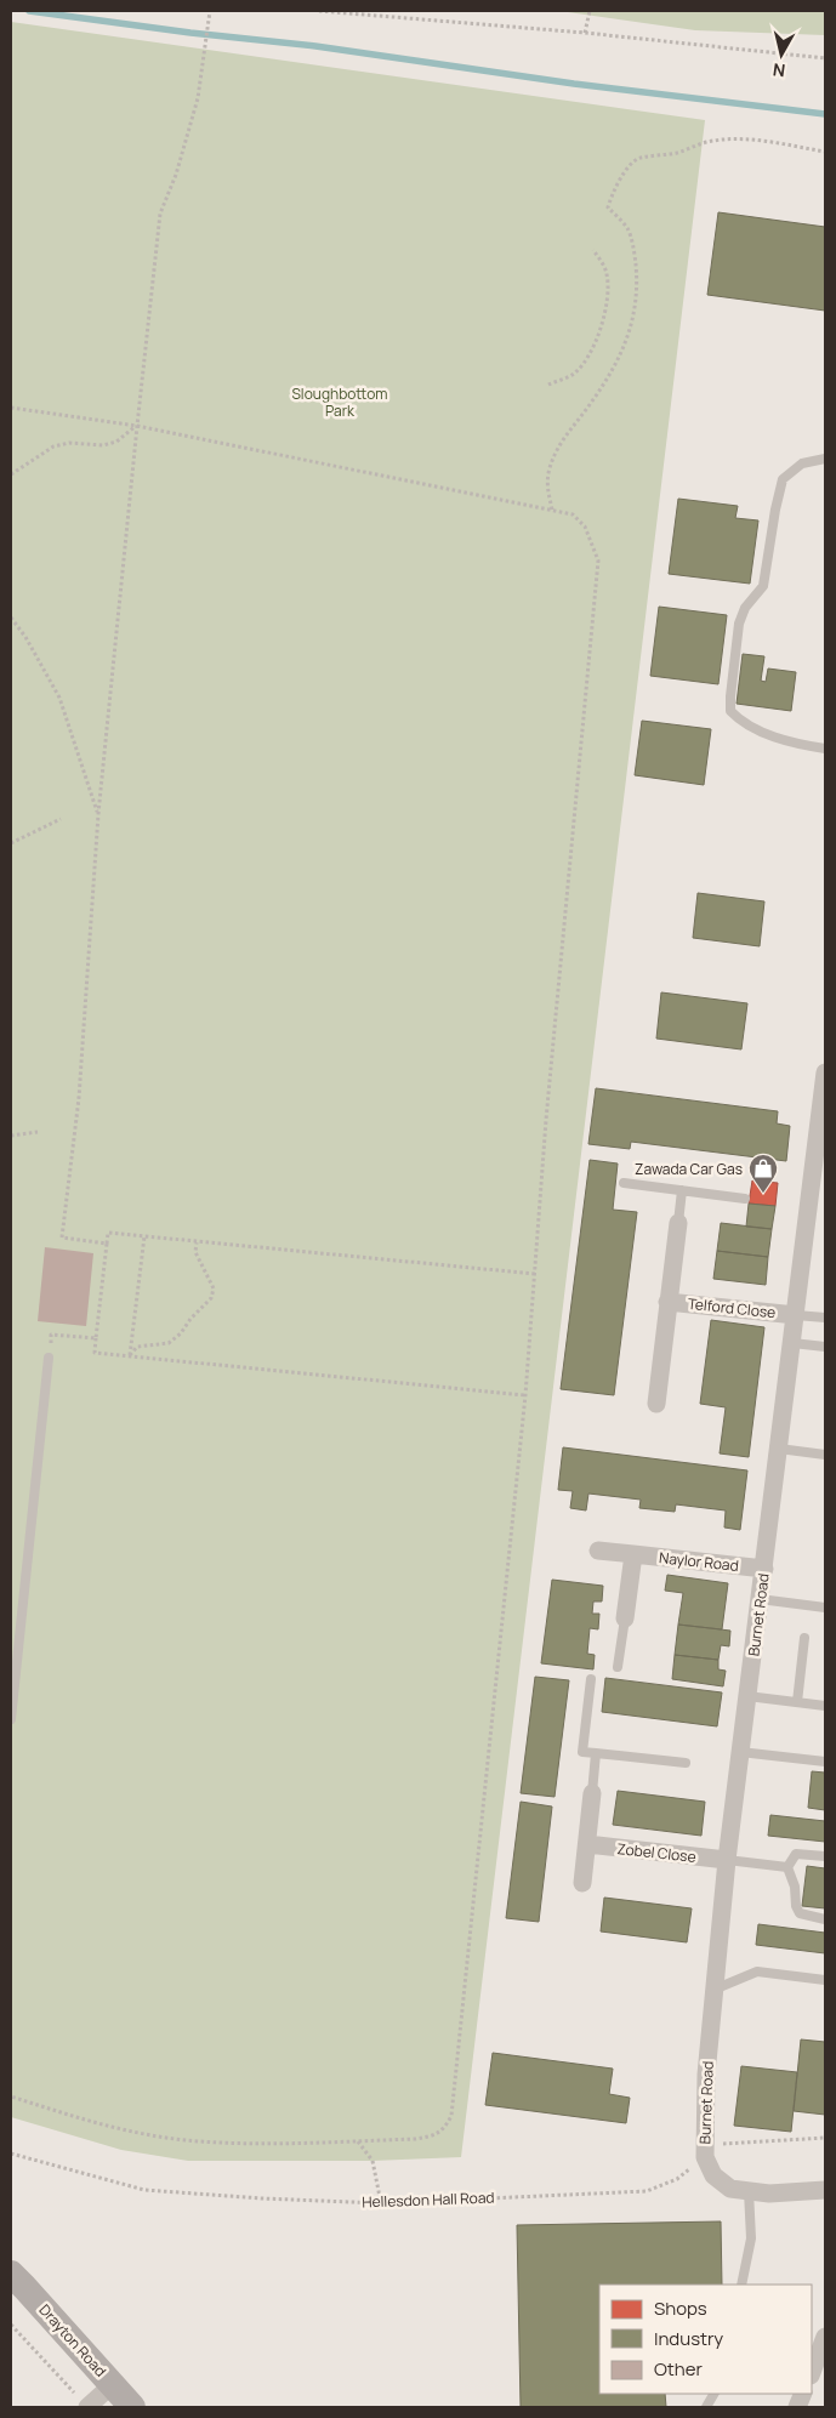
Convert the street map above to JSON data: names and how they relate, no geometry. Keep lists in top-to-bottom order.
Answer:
{
  "streets": {
    "main road": ["Drayton Road"],
    "street": [
      "Telford Close",
      "Naylor Road",
      "Burnet Road",
      "Zobel Close"
    ],
    "path": ["Hellesdon Hall Road"]
  },
  "crossings": [
    ["Telford Close", "Burnet Road"],
    ["Naylor Road", "Burnet Road"],
    ["Burnet Road", "Zobel Close"],
    ["Burnet Road", "Hellesdon Hall Road"]
  ],
  "parks": ["Sloughbottom Park"],
  "places": {
    "shop": ["Zawada Car Gas"]
  },
  "legend": ["Shops", "Industry", "Other"],
  "north": "bottom"
}
